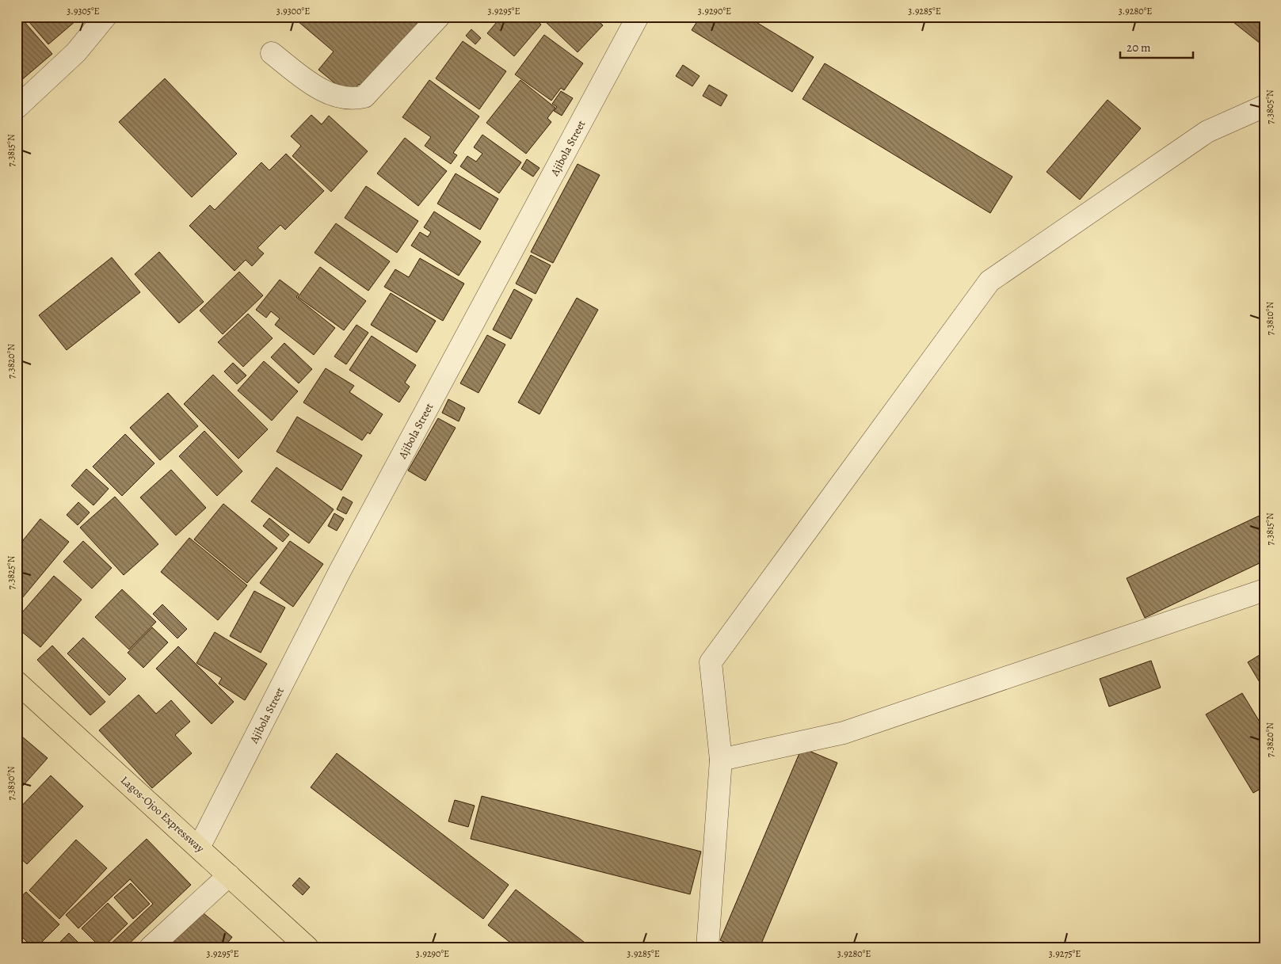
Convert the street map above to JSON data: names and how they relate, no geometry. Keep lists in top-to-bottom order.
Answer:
{
  "streets": {
    "main road": ["Lagos-Ojoo Expressway"],
    "street": ["Ajibola Street"]
  },
  "crossings": [
    ["Ajibola Street", "Lagos-Ojoo Expressway"]
  ],
  "scale_bar": "20 m",
  "coordinates": [
    "3.9305°E",
    "3.9300°E",
    "3.9295°E",
    "3.9290°E",
    "3.9285°E",
    "3.9280°E",
    "7.3805°N",
    "7.3815°N",
    "7.3810°N",
    "7.3820°N",
    "7.3825°N",
    "7.3830°N",
    "3.9275°E"
  ]
}
